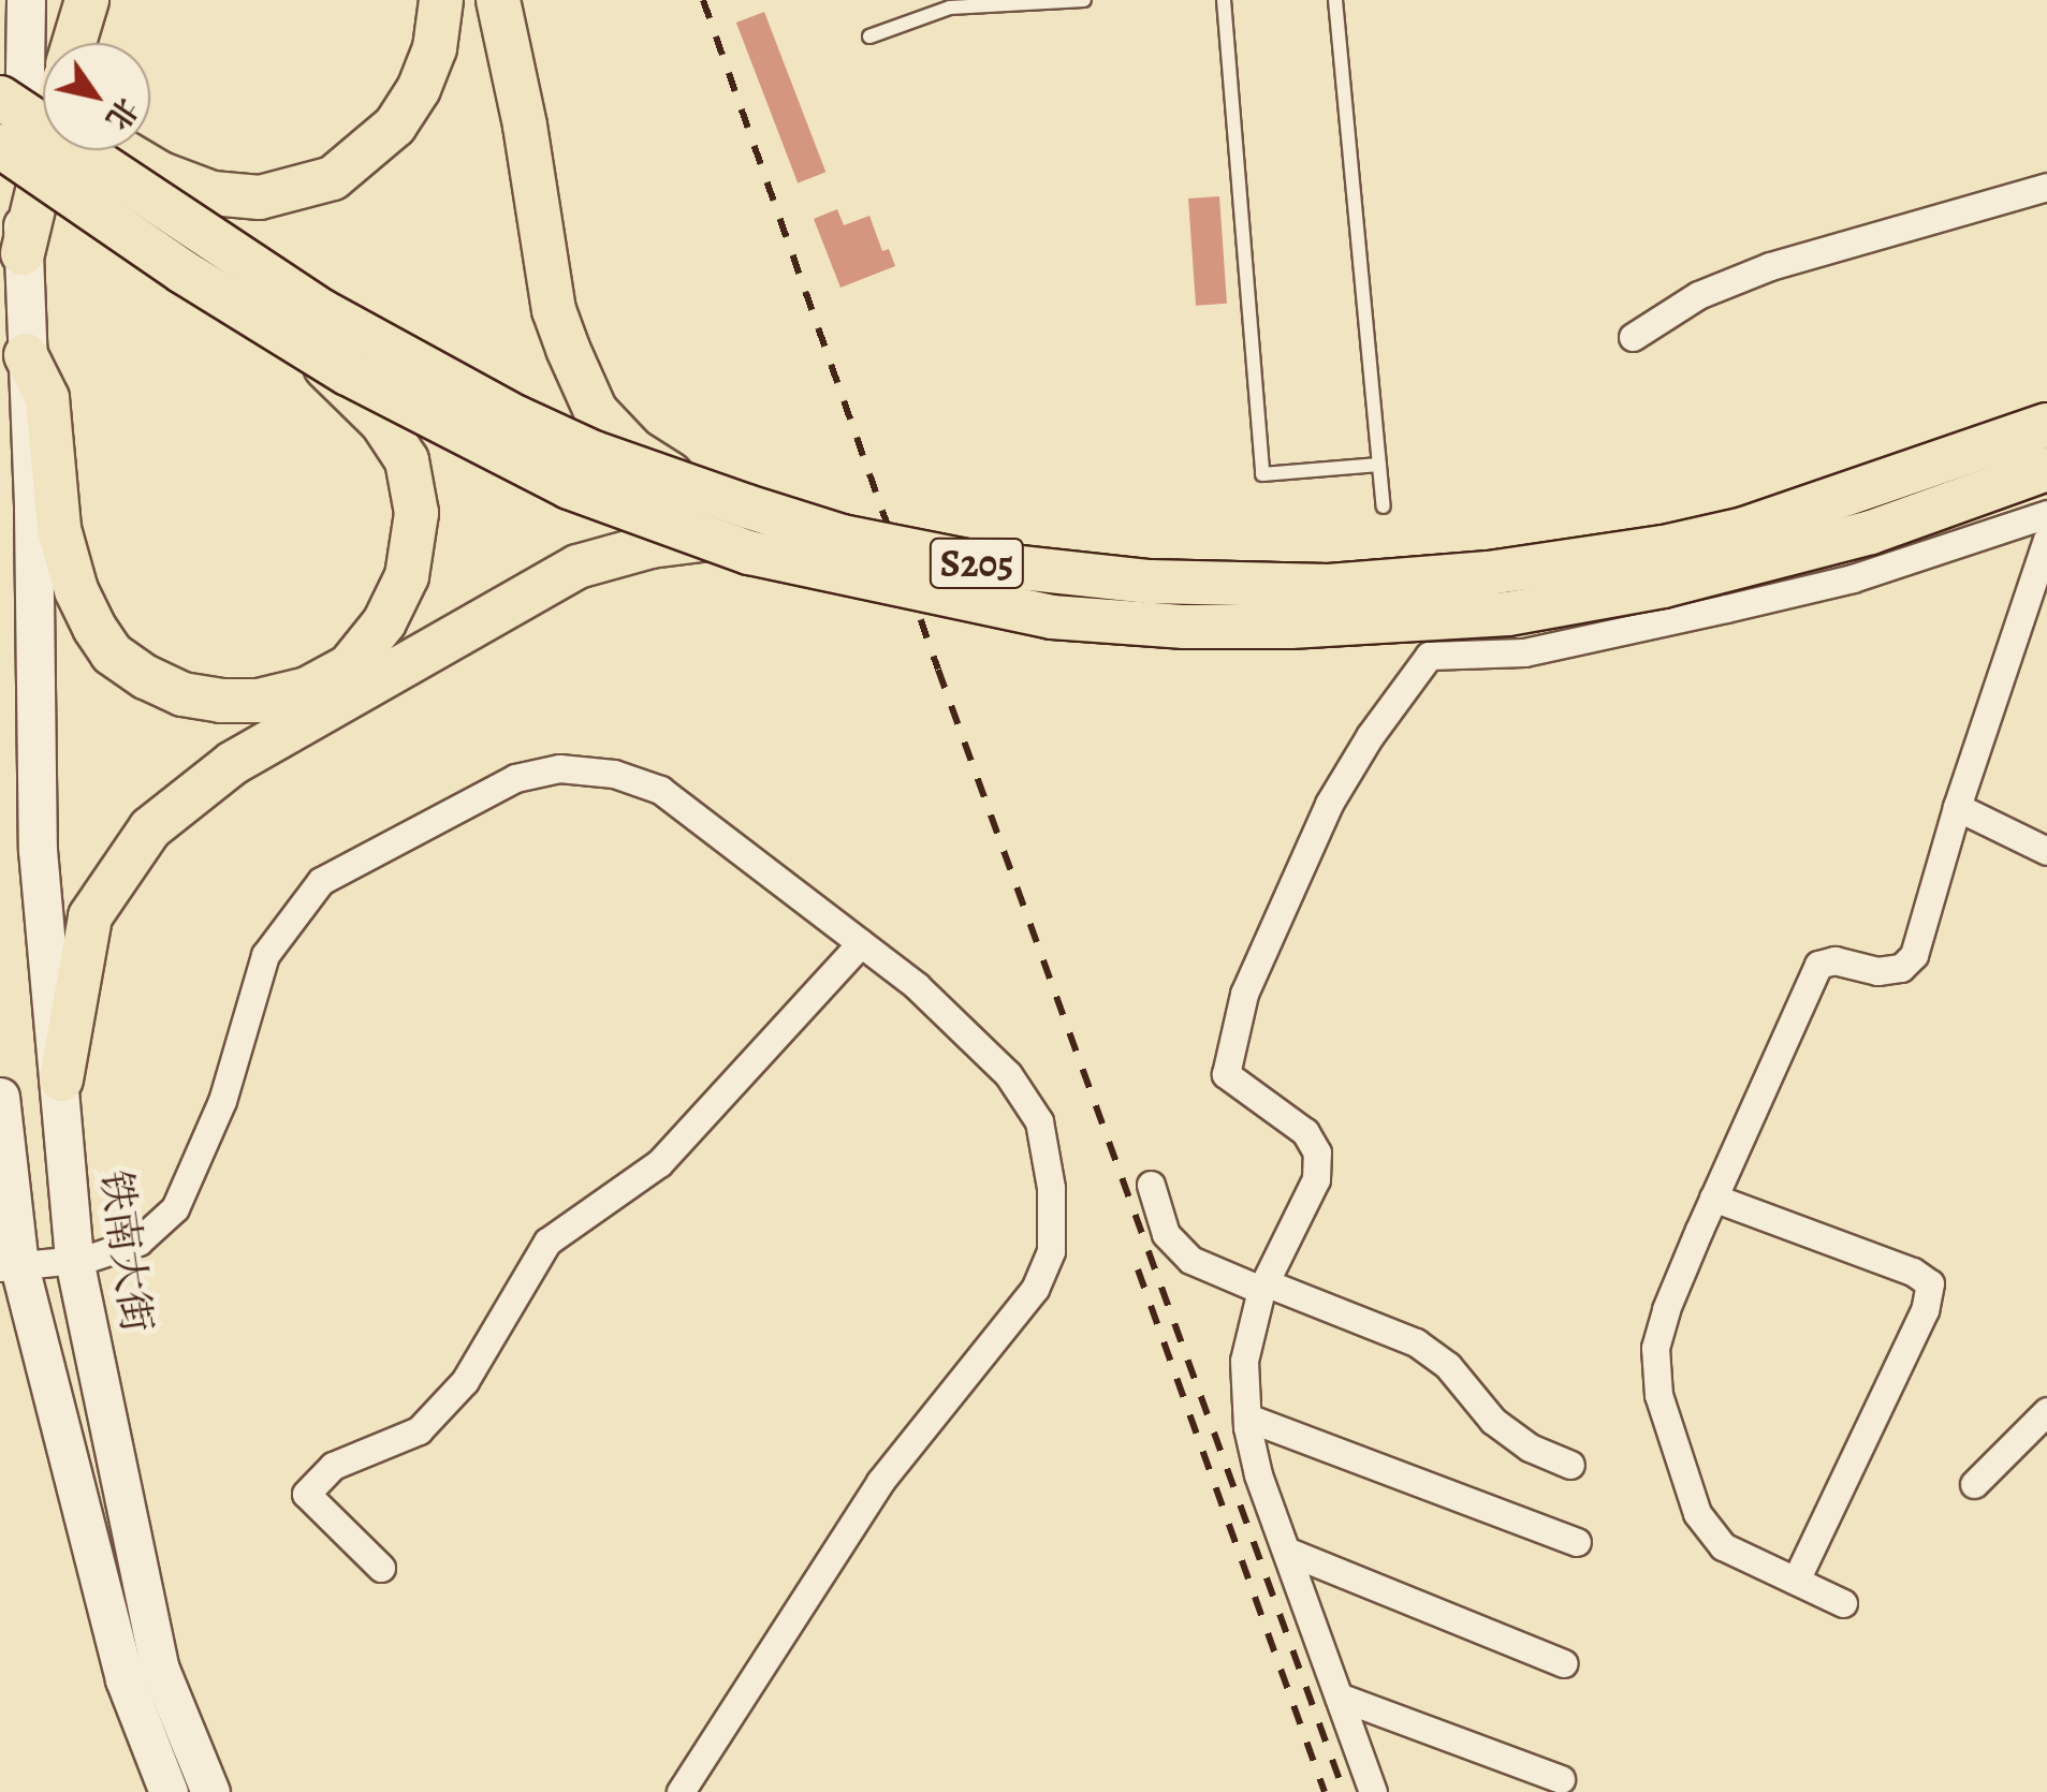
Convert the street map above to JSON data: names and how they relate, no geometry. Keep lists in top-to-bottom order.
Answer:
{
  "streets": {
    "main road": ["S205", "铁南大街"]
  },
  "north": "bottom right"
}
